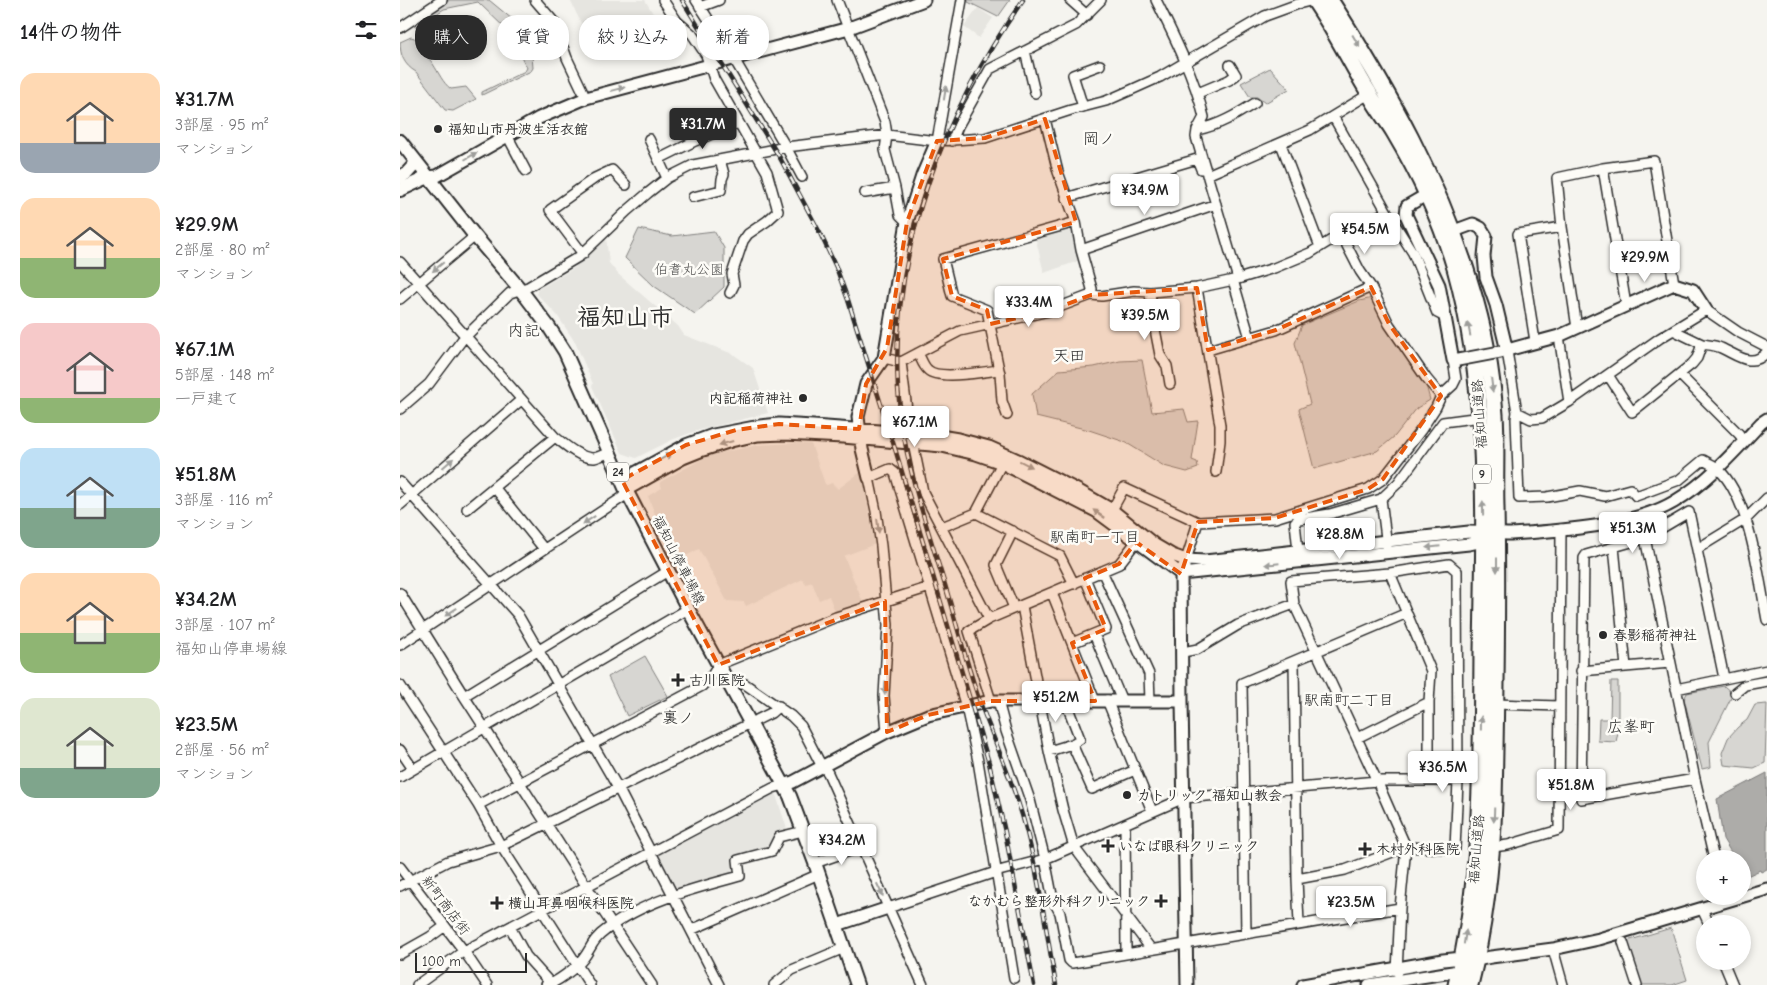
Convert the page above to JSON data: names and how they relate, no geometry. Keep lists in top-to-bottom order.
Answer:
{
  "streets": {
    "highway": ["福知山道路", "9"],
    "main road": ["24", "福知山停車場線"],
    "street": ["新町商店街"]
  },
  "districts": [
    "岡ノ",
    "福知山市",
    "内記",
    "天田",
    "駅南町一丁目",
    "駅南町二丁目",
    "裏ノ",
    "広峯町"
  ],
  "parks": ["伯耆丸公園"],
  "places": {
    "other": [
      "福知山市丹波生活衣館",
      "内記稲荷神社",
      "春影稲荷神社",
      "カトリック 福知山教会"
    ],
    "health": [
      "古川医院",
      "いなば眼科クリニック",
      "木村外科医院",
      "なかむら整形外科クリニック",
      "横山耳鼻咽喉科医院"
    ]
  },
  "scale_bar": "100 m",
  "page": {
    "heading": "14件の物件",
    "chip": [
      "購入",
      "賃貸",
      "絞り込み",
      "新着"
    ],
    "list": [
      {
        "name": "¥31.7M",
        "note": "3部屋 · 95 m² · マンション"
      },
      {
        "name": "¥29.9M",
        "note": "2部屋 · 80 m² · マンション"
      },
      {
        "name": "¥67.1M",
        "note": "5部屋 · 148 m² · 一戸建て"
      },
      {
        "name": "¥51.8M",
        "note": "3部屋 · 116 m² · マンション"
      },
      {
        "name": "¥34.2M",
        "note": "3部屋 · 107 m² · 福知山停車場線"
      },
      {
        "name": "¥23.5M",
        "note": "2部屋 · 56 m² · マンション"
      }
    ],
    "price": [
      "¥31.7M",
      "¥34.9M",
      "¥54.5M",
      "¥29.9M",
      "¥33.4M",
      "¥39.5M",
      "¥67.1M",
      "¥51.3M",
      "¥28.8M",
      "¥51.2M",
      "¥36.5M",
      "¥51.8M",
      "¥34.2M",
      "¥23.5M"
    ],
    "map_buttons": ["+", "−"],
    "scale": "100 m"
  }
}
